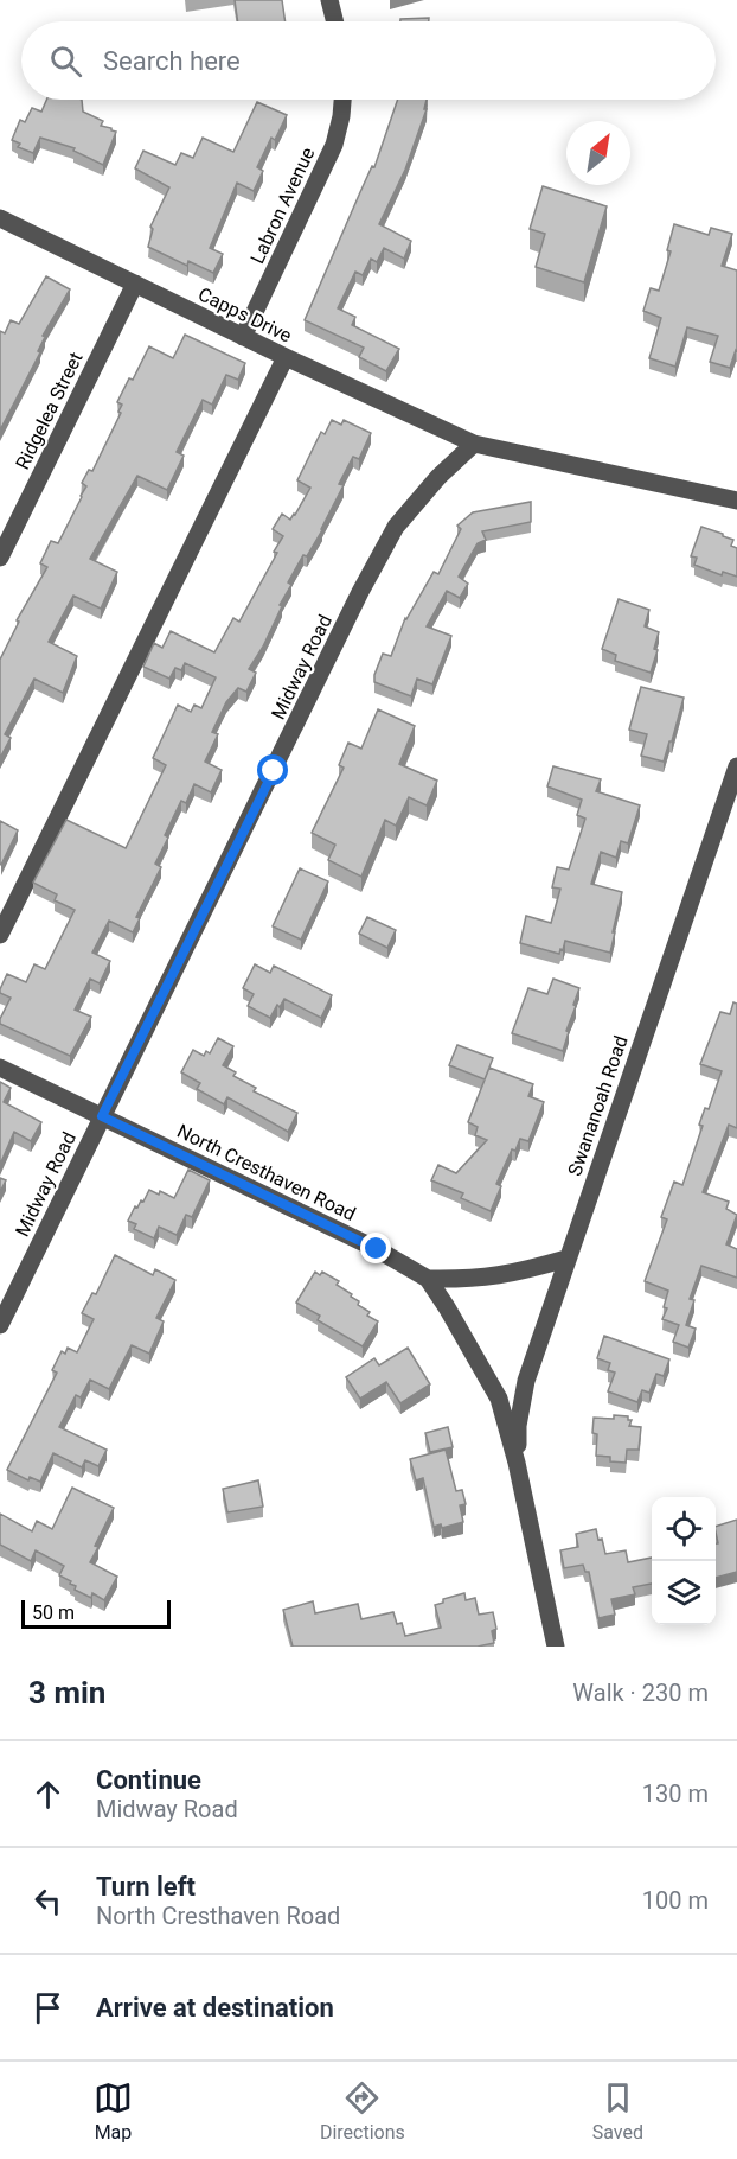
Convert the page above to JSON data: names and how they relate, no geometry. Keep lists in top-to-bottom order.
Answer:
{
  "streets": {
    "street": [
      "Labron Avenue",
      "Capps Drive",
      "Ridgelea Street",
      "Midway Road",
      "Swananoah Road",
      "North Cresthaven Road"
    ]
  },
  "crossings": [
    ["Labron Avenue", "Capps Drive"],
    ["Capps Drive", "Ridgelea Street"],
    ["Capps Drive", "Midway Road"],
    ["Midway Road", "North Cresthaven Road"],
    ["Swananoah Road", "North Cresthaven Road"]
  ],
  "scale_bar": "50 m",
  "north": "top right",
  "page": {
    "search": "Search here",
    "scale": "50 m",
    "heading": ["3 min", "Walk · 230 m"],
    "list": [
      ["Continue", "Midway Road", "130 m"],
      ["Turn left", "North Cresthaven Road", "100 m"],
      "Arrive at destination"
    ],
    "nav": ["Map", "Directions", "Saved"]
  }
}
